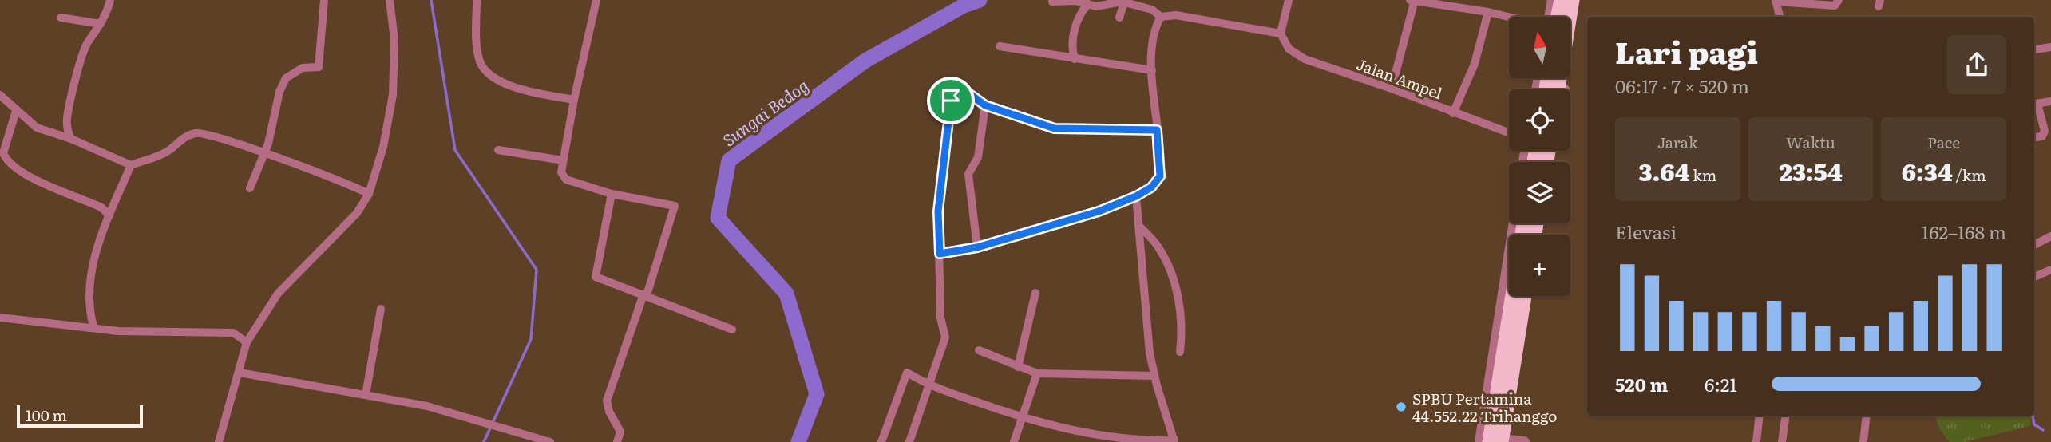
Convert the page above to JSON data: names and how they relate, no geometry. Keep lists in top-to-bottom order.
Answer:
{
  "streets": {
    "street": ["Jalan Ampel"]
  },
  "water": ["Sungai Bedog"],
  "places": ["SPBU Pertamina 44.552.22 Trihanggo"],
  "scale_bar": "100 m",
  "north": "top",
  "page": {
    "map_buttons": "+",
    "heading": ["Lari pagi", "06:17 · 7 × 520 m"],
    "stats": [
      ["Jarak", "3.64 km"],
      ["Waktu", "23:54"],
      ["Pace", "6:34 /km"]
    ],
    "chart": ["Elevasi", "162–168 m"],
    "list": [
      {
        "name": "520 m",
        "note": "6:21"
      }
    ],
    "scale": "100 m"
  }
}
